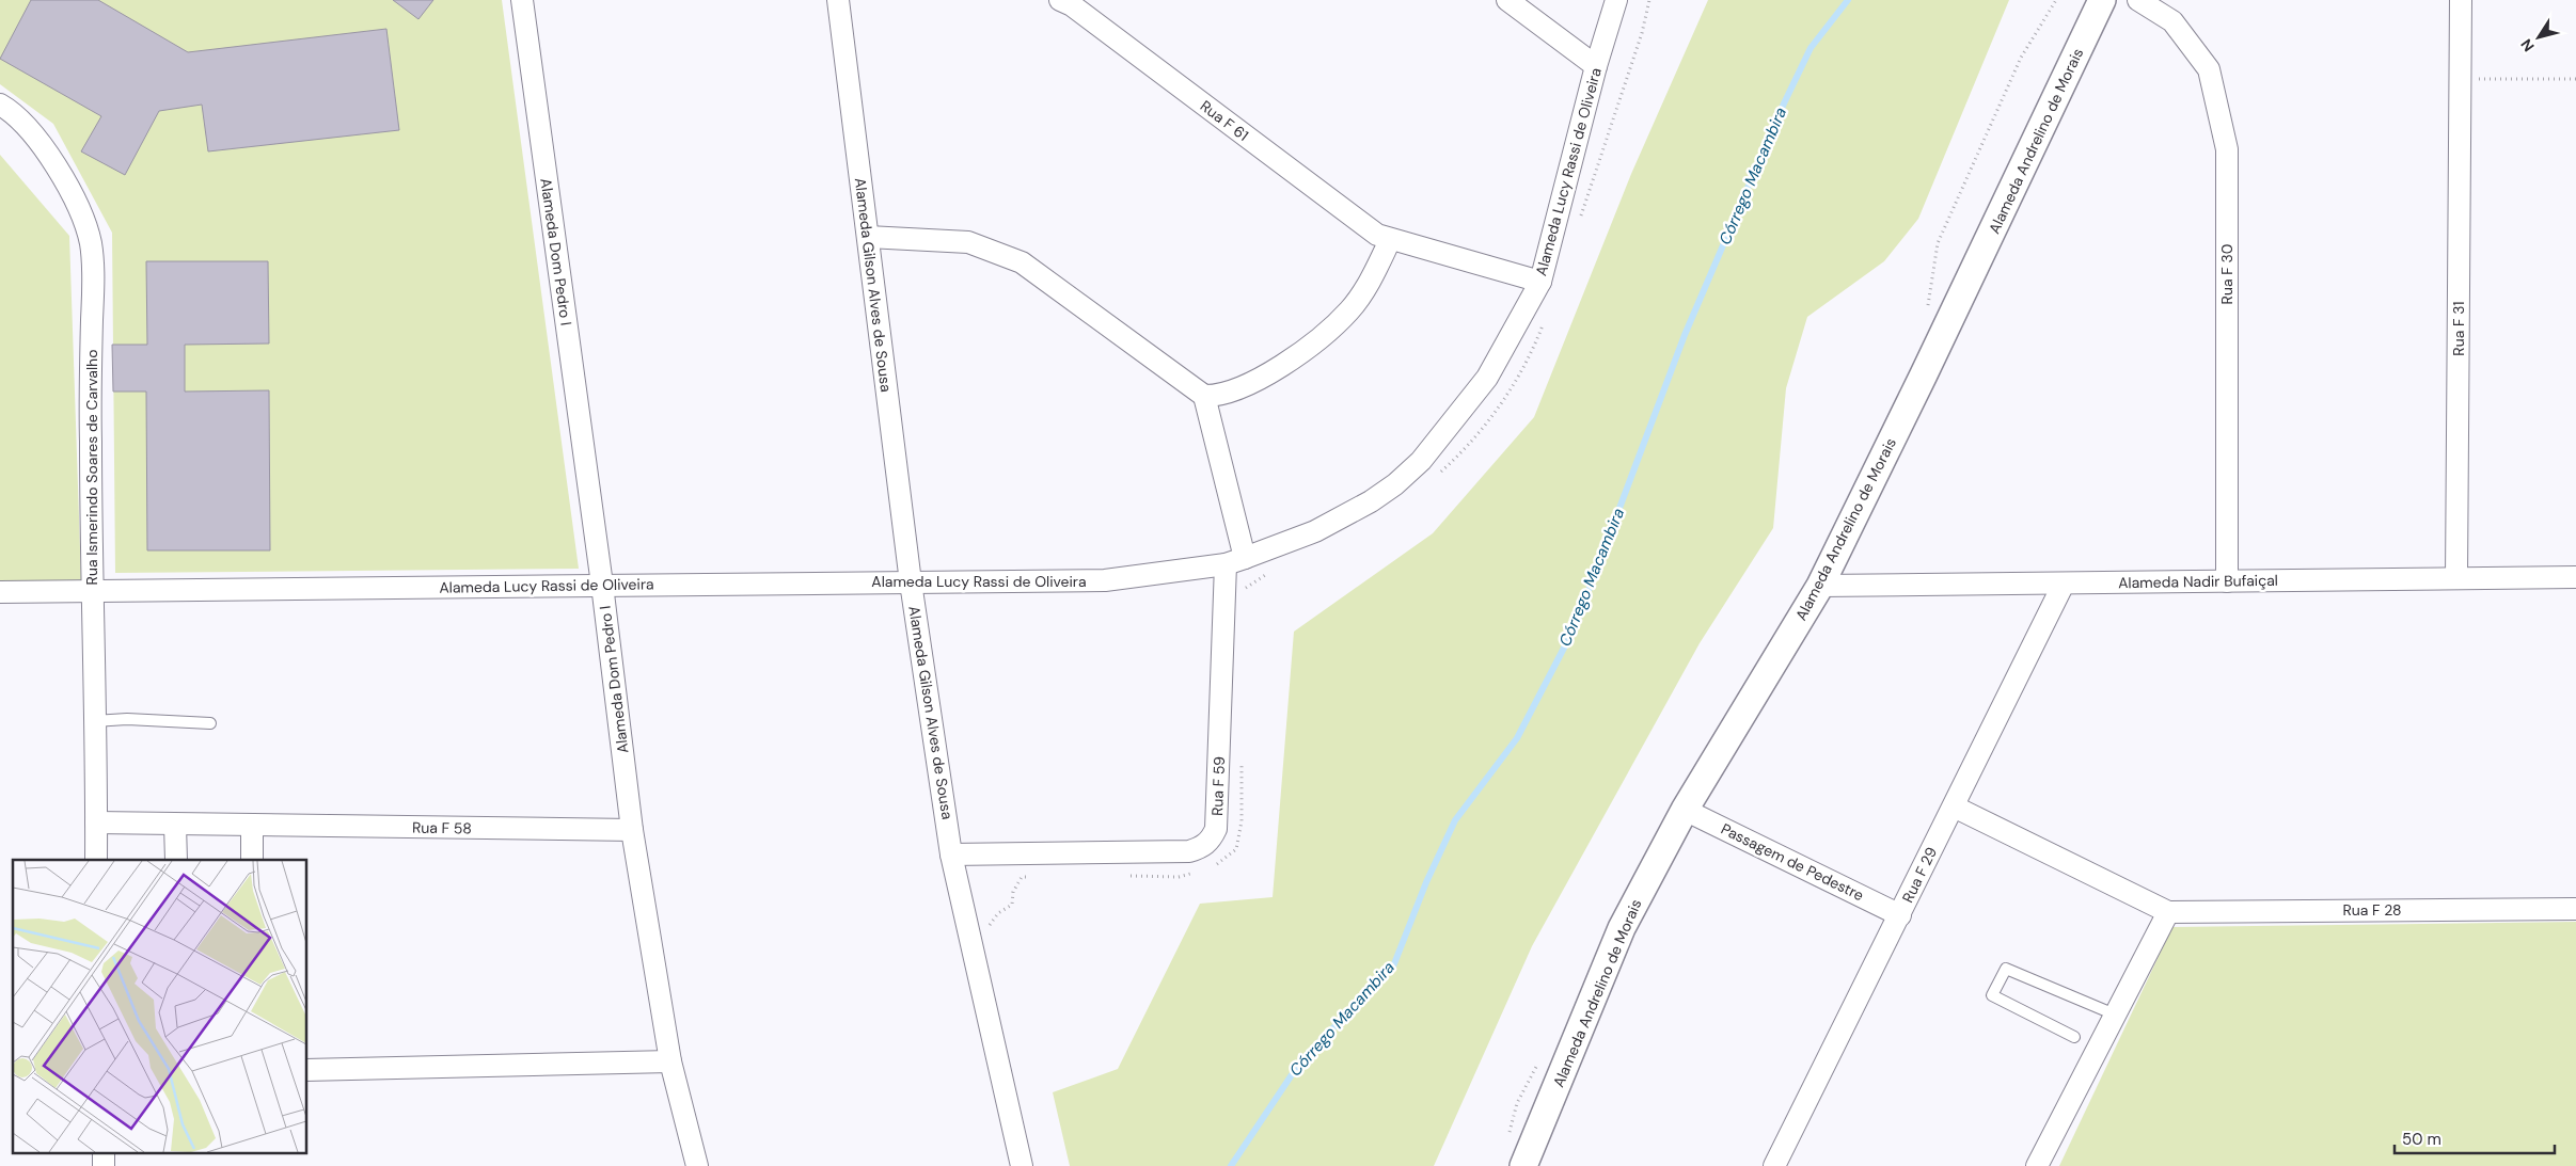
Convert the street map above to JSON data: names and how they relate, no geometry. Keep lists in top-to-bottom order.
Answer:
{
  "streets": {
    "street": [
      "Rua F 61",
      "Alameda Andrelino de Morais",
      "Alameda Lucy Rassi de Oliveira",
      "Alameda Dom Pedro I",
      "Rua F 30",
      "Alameda Gilson Alves de Sousa",
      "Rua F 31",
      "Rua Ismerindo Soares de Carvalho",
      "Alameda Nadir Bufaiçal",
      "Rua F 59",
      "Rua F 58",
      "Passagem de Pedestre",
      "Rua F 29",
      "Rua F 28"
    ]
  },
  "crossings": [
    ["Rua F 61", "Alameda Lucy Rassi de Oliveira"],
    ["Alameda Andrelino de Morais", "Alameda Nadir Bufaiçal"],
    ["Alameda Andrelino de Morais", "Passagem de Pedestre"],
    ["Alameda Lucy Rassi de Oliveira", "Alameda Dom Pedro I"],
    ["Alameda Lucy Rassi de Oliveira", "Alameda Gilson Alves de Sousa"],
    ["Alameda Lucy Rassi de Oliveira", "Rua Ismerindo Soares de Carvalho"],
    ["Alameda Lucy Rassi de Oliveira", "Rua F 59"],
    ["Alameda Dom Pedro I", "Rua F 58"],
    ["Rua F 30", "Alameda Nadir Bufaiçal"],
    ["Alameda Gilson Alves de Sousa", "Rua F 59"],
    ["Rua F 31", "Alameda Nadir Bufaiçal"],
    ["Rua Ismerindo Soares de Carvalho", "Rua F 58"],
    ["Alameda Nadir Bufaiçal", "Rua F 29"],
    ["Passagem de Pedestre", "Rua F 29"],
    ["Rua F 29", "Rua F 28"]
  ],
  "water": ["Córrego Macambira"],
  "scale_bar": "50 m",
  "north": "bottom left"
}
